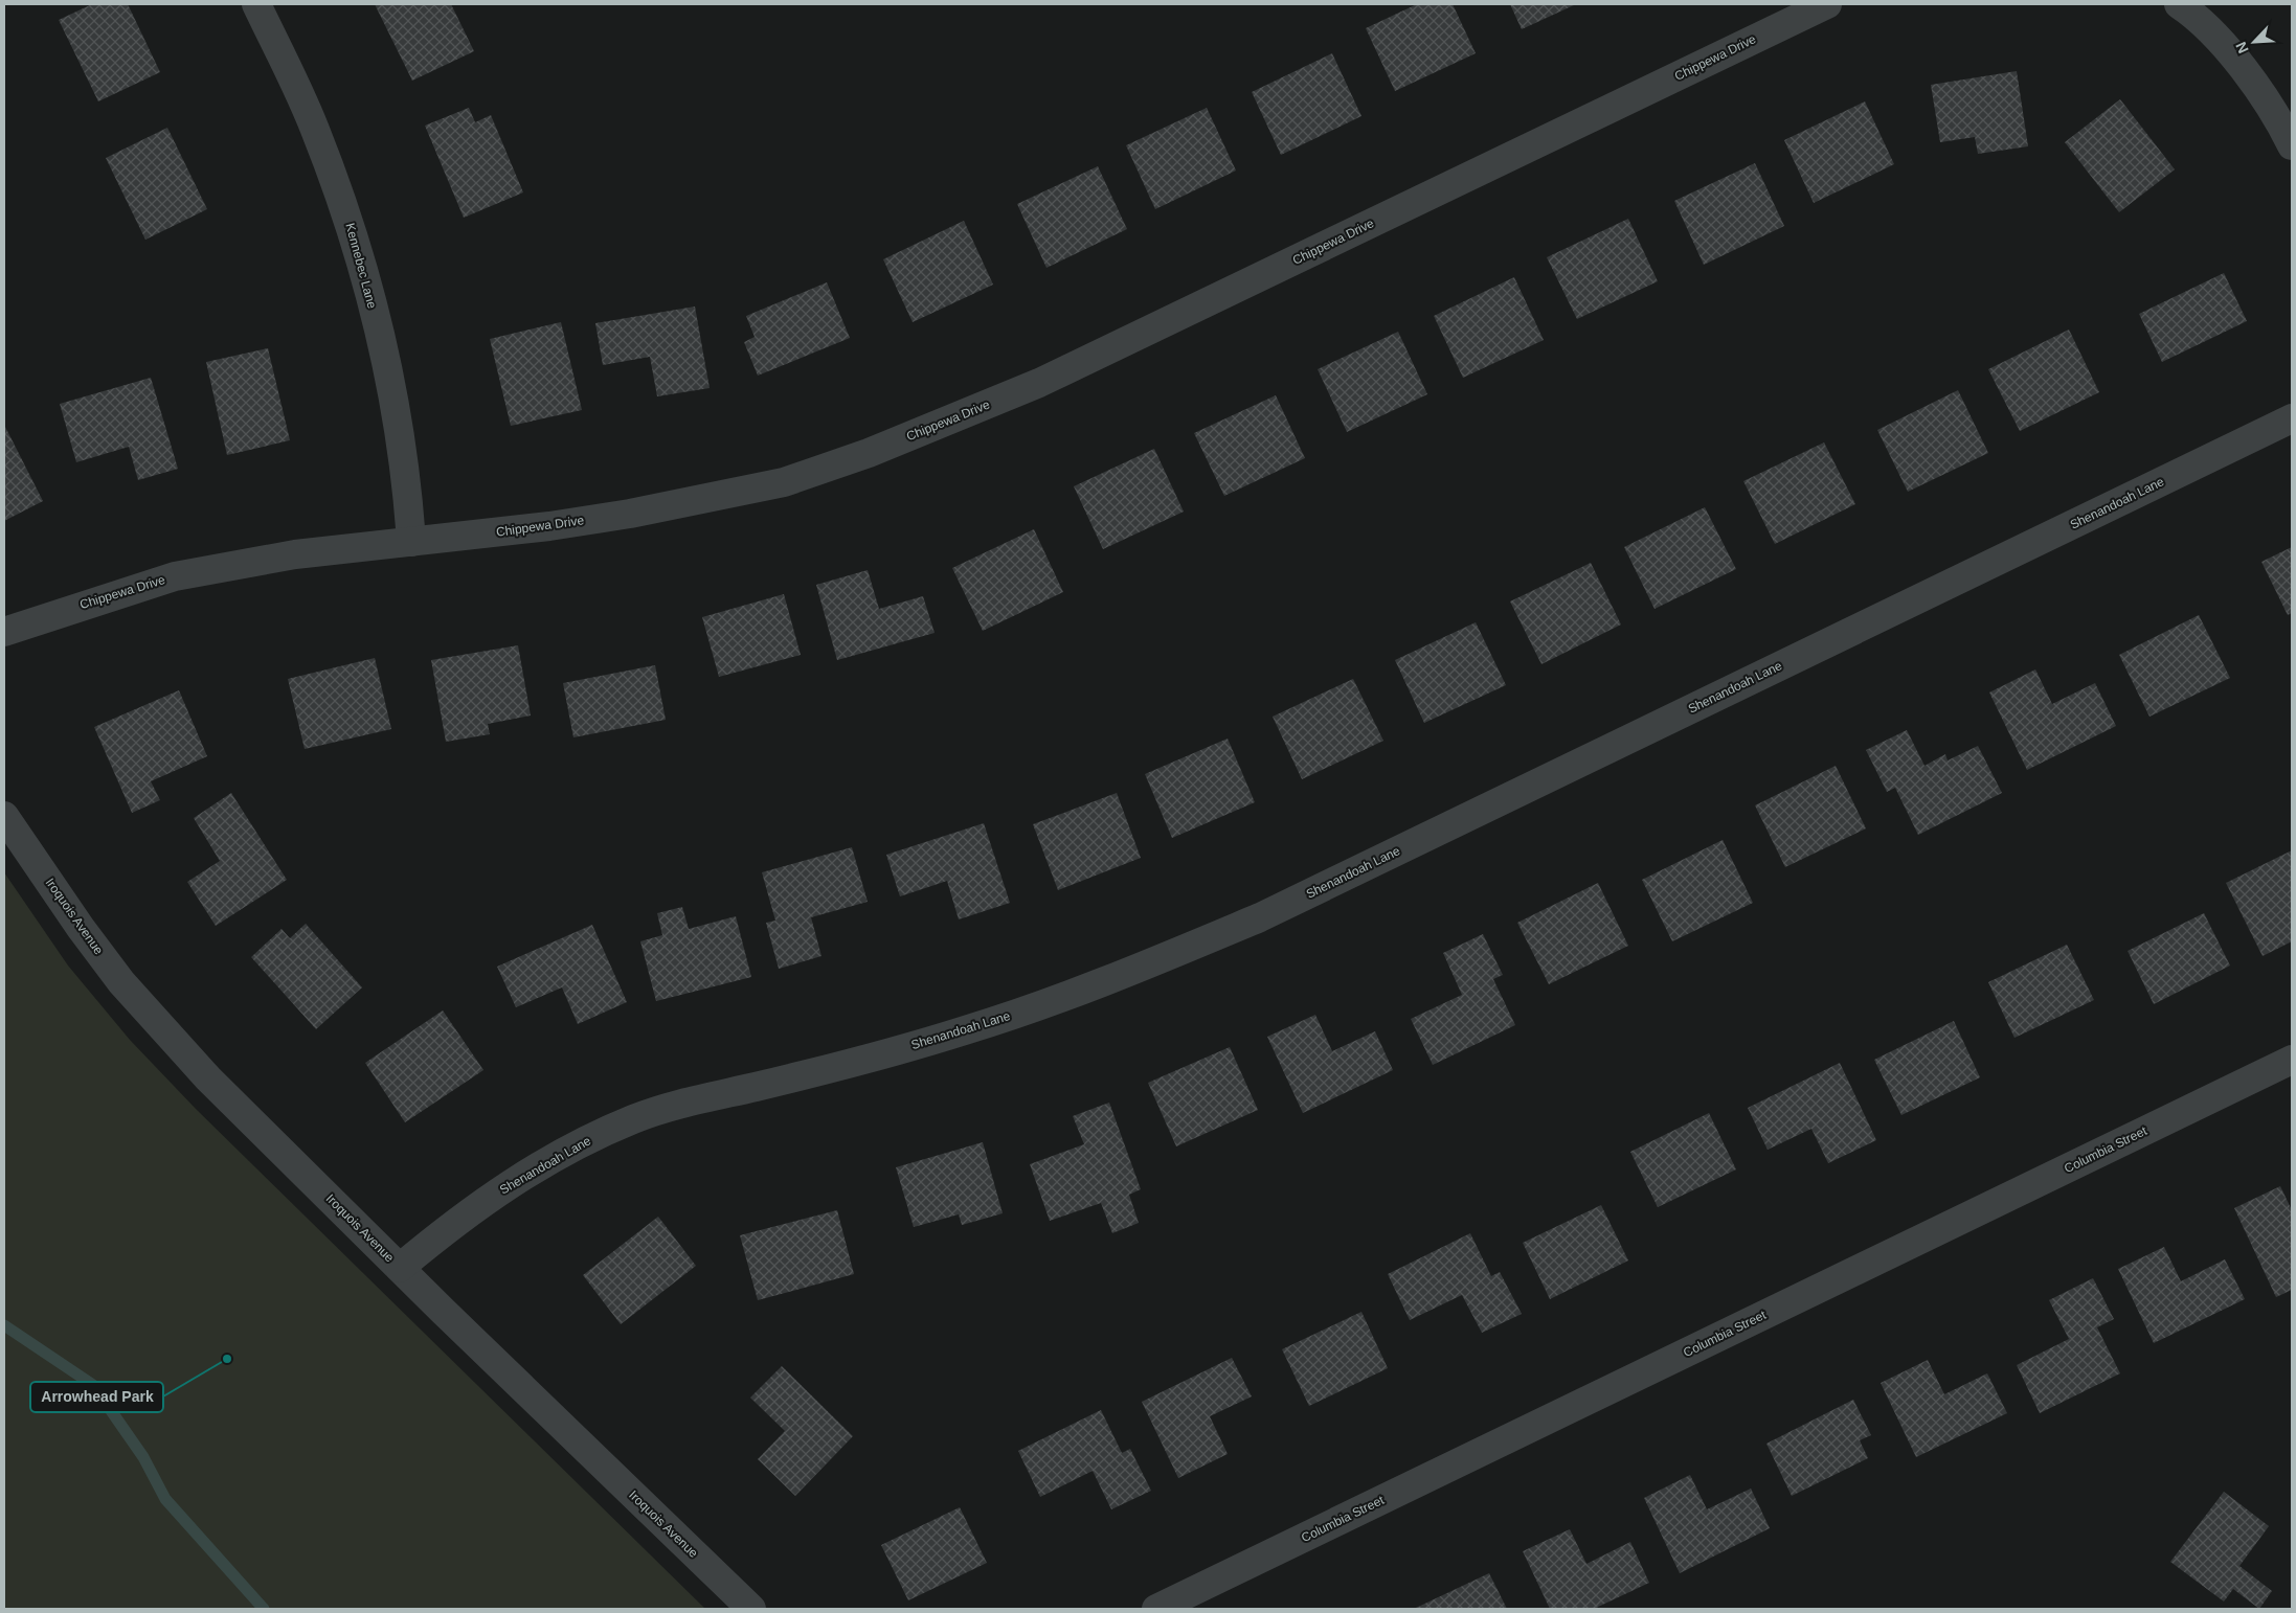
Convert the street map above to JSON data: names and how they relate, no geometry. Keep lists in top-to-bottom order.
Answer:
{
  "streets": {
    "street": [
      "Chippewa Drive",
      "Kennebec Lane",
      "Shenandoah Lane",
      "Iroquois Avenue",
      "Columbia Street"
    ]
  },
  "crossings": [
    ["Chippewa Drive", "Kennebec Lane"],
    ["Shenandoah Lane", "Iroquois Avenue"]
  ],
  "places": ["Arrowhead Park"],
  "north": "bottom left"
}
